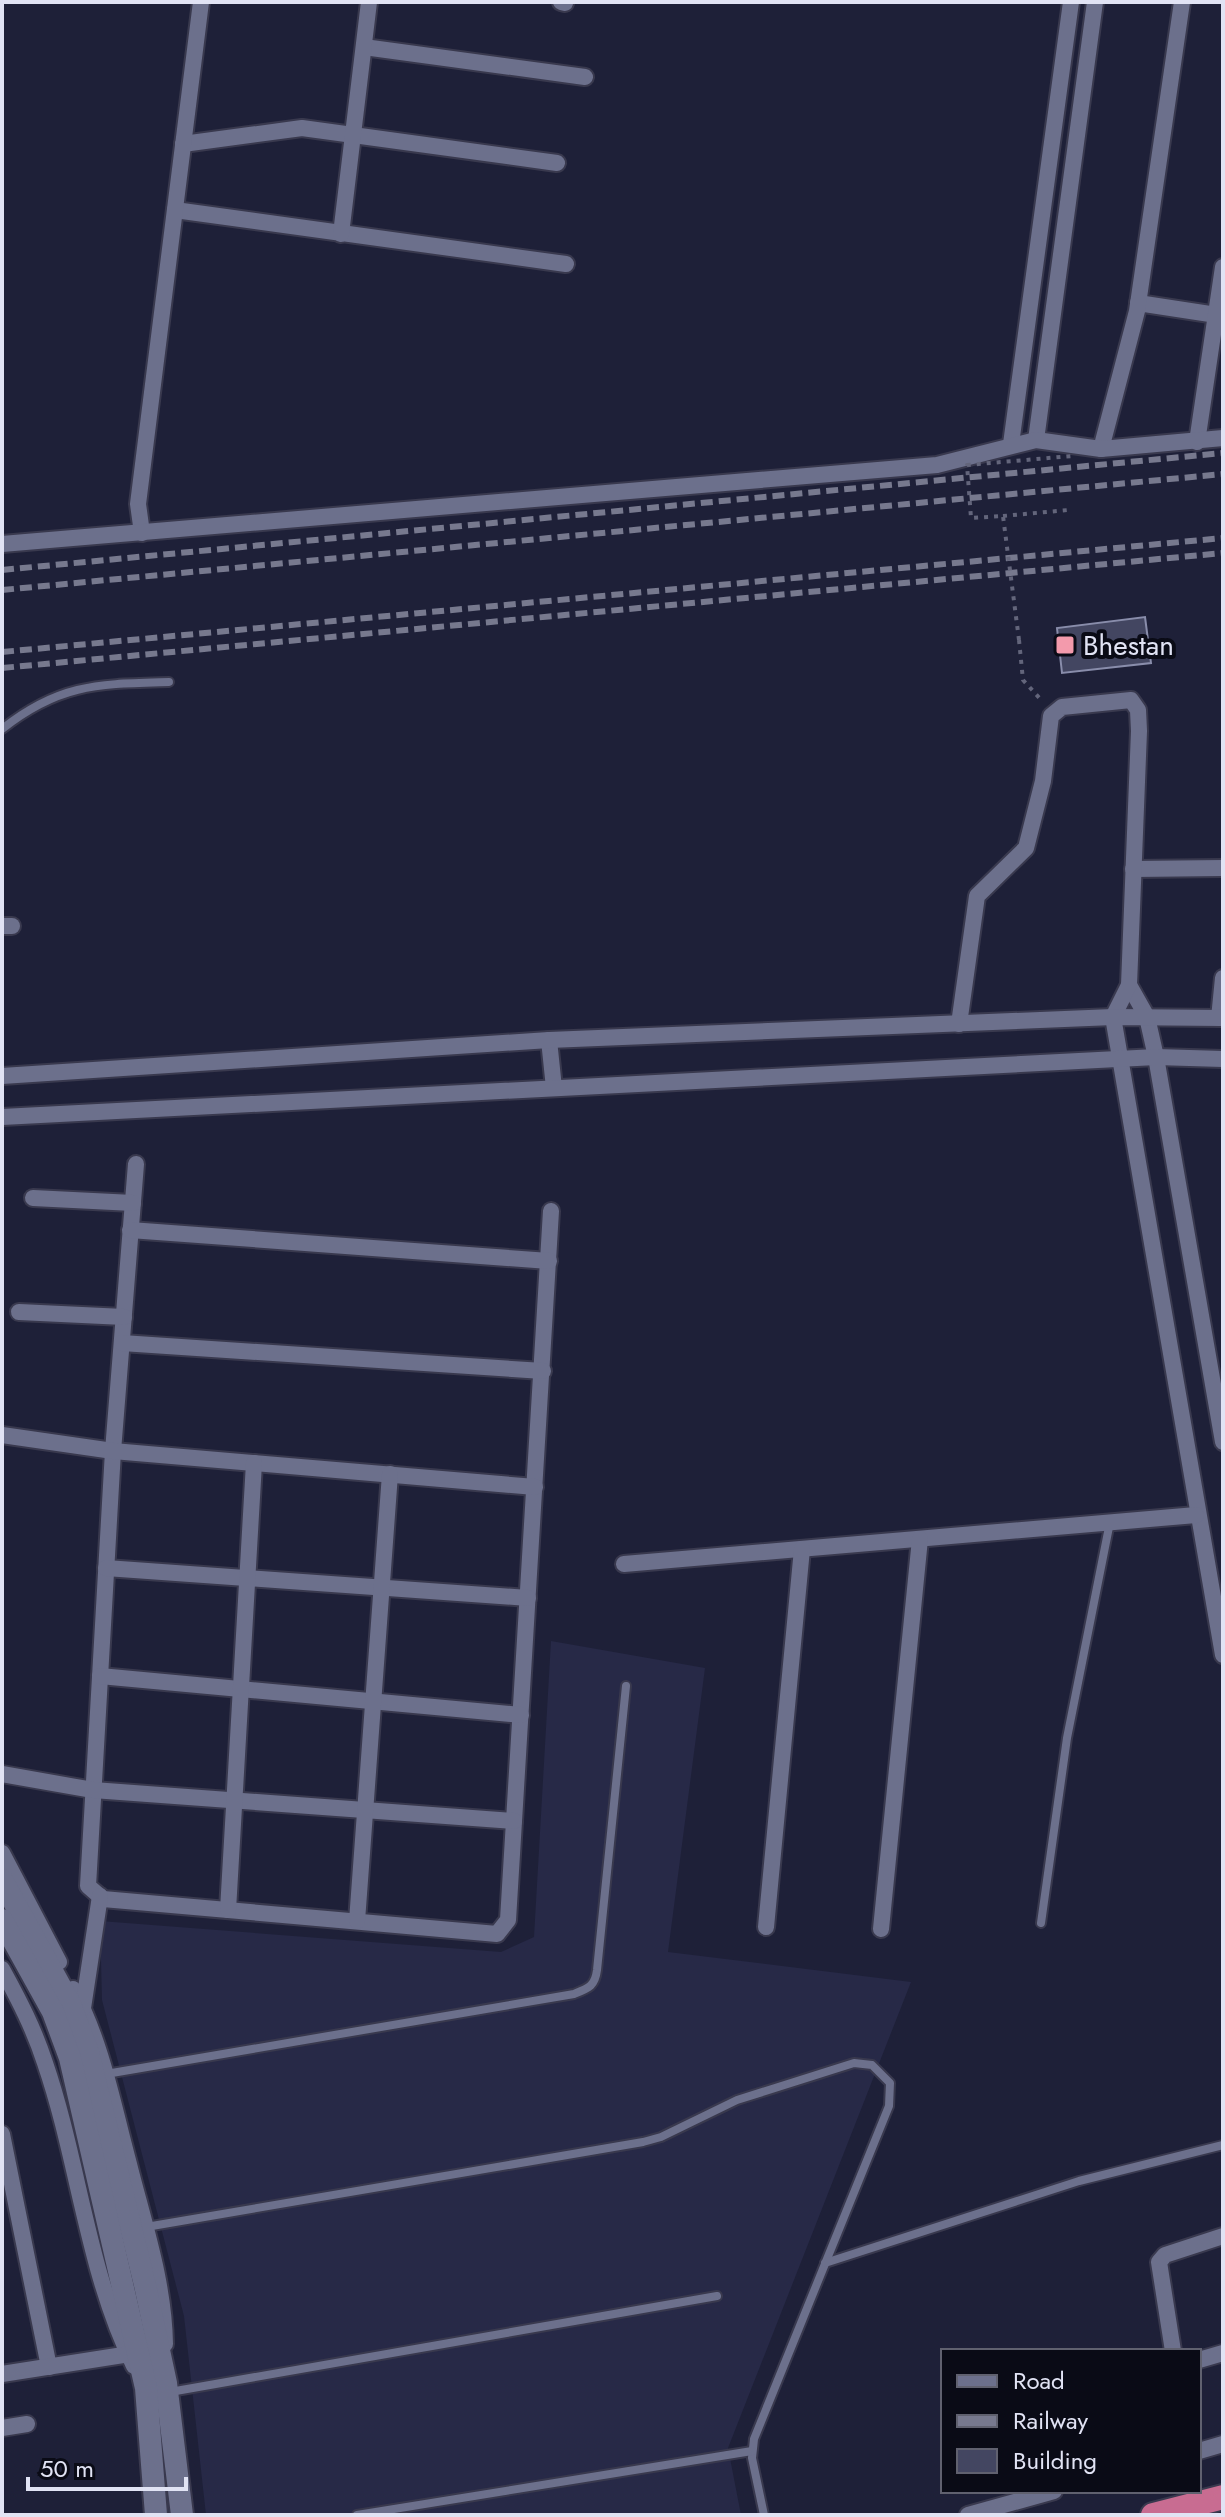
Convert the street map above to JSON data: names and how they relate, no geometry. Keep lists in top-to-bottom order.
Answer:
{
  "places": {
    "transit": ["Bhestan"]
  },
  "legend": ["Road", "Railway", "Building"],
  "scale_bar": "50 m"
}
